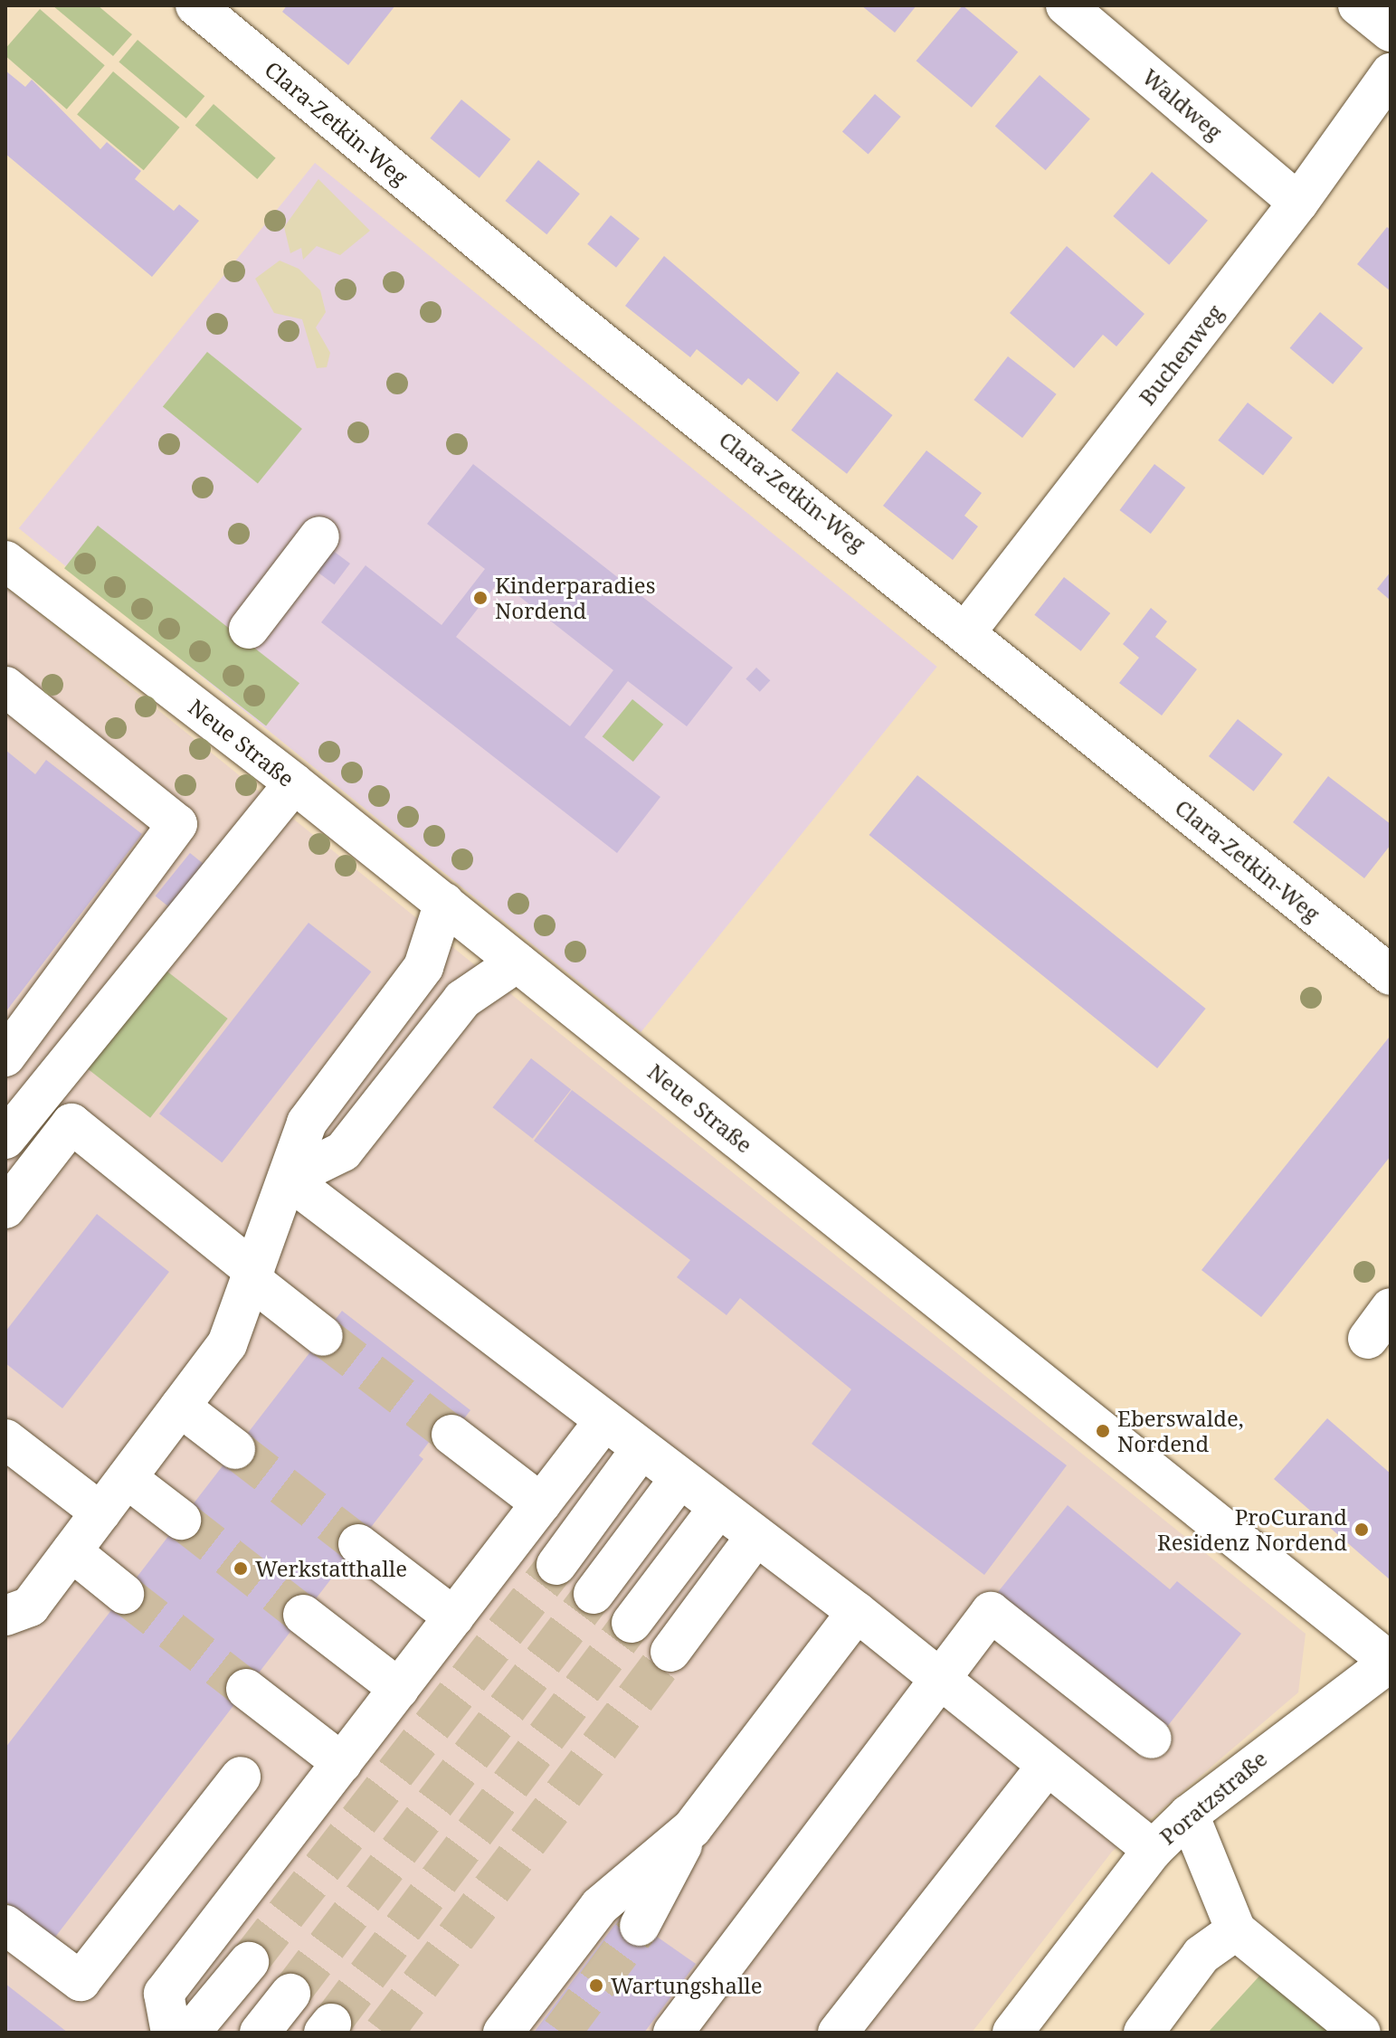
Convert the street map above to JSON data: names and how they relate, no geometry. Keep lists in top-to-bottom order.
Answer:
{
  "streets": {
    "street": [
      "Waldweg",
      "Clara-Zetkin-Weg",
      "Buchenweg",
      "Neue Straße",
      "Poratzstraße"
    ]
  },
  "crossings": [
    ["Waldweg", "Buchenweg"],
    ["Clara-Zetkin-Weg", "Buchenweg"],
    ["Neue Straße", "Poratzstraße"]
  ],
  "places": [
    "Kinderparadies Nordend",
    "Eberswalde, Nordend",
    "ProCurand Residenz Nordend",
    "Werkstatthalle",
    "Wartungshalle"
  ]
}
